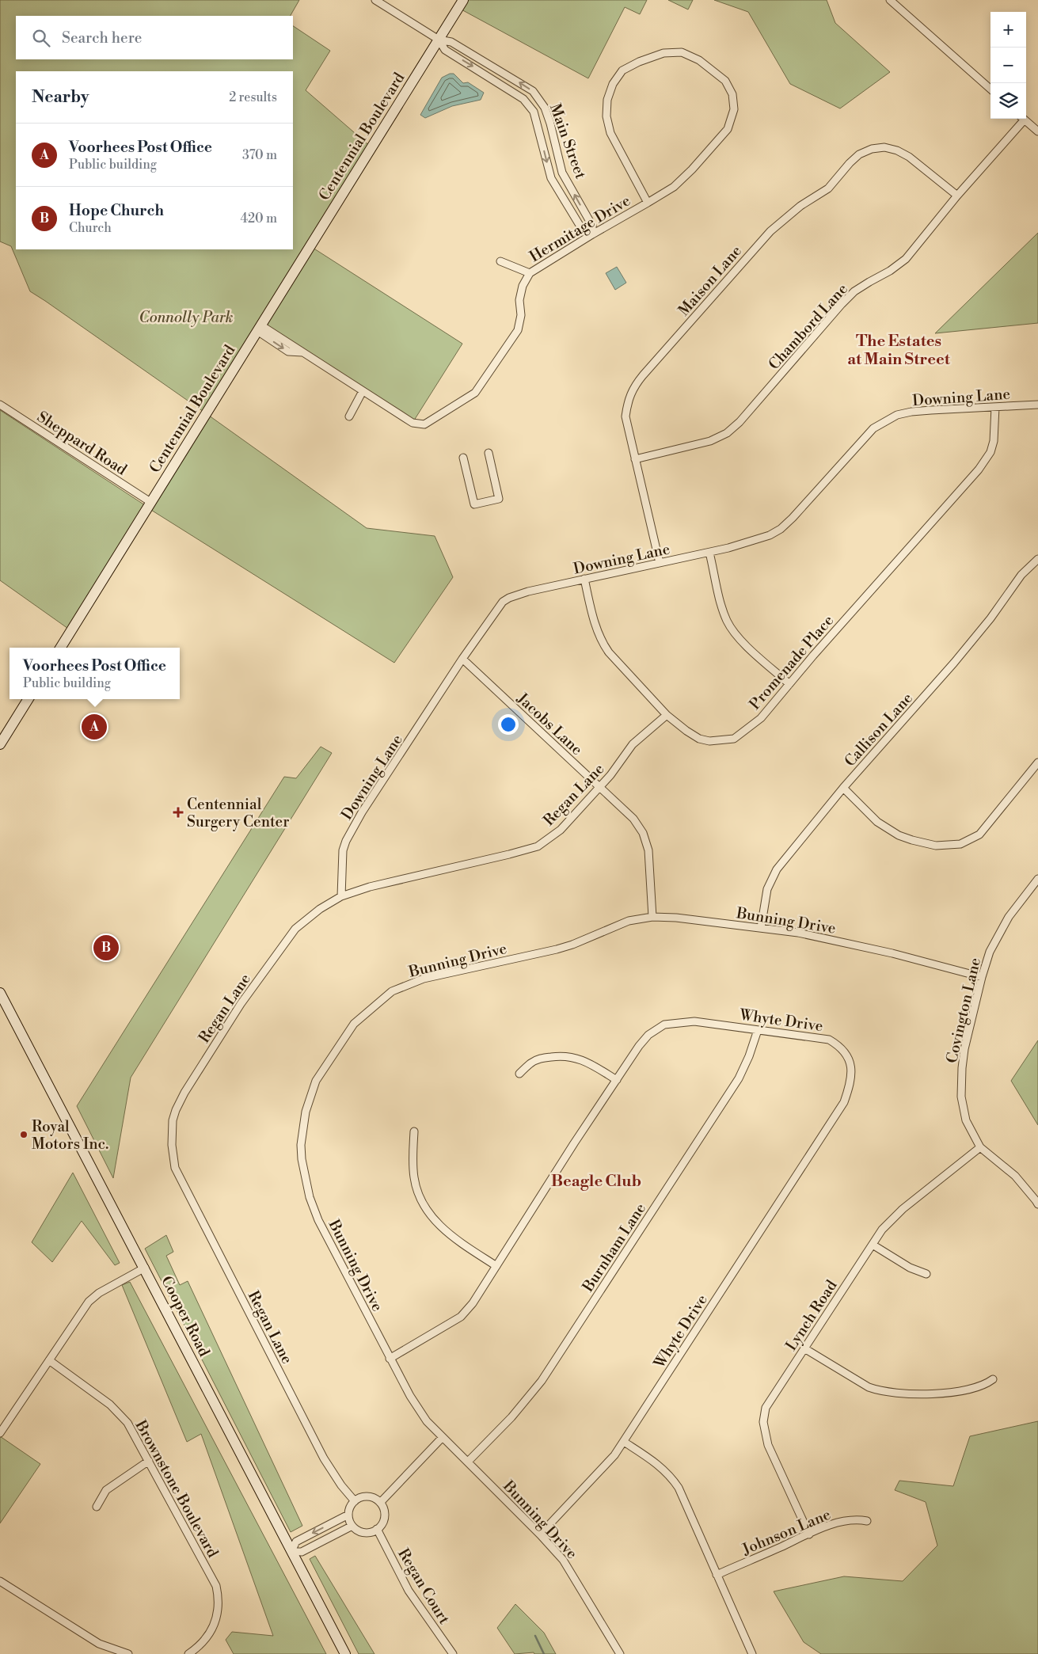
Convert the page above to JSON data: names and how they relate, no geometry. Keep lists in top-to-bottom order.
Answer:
{
  "streets": {
    "main road": ["Centennial Boulevard", "Cooper Road"],
    "street": [
      "Main Street",
      "Hermitage Drive",
      "Maison Lane",
      "Chambord Lane",
      "Downing Lane",
      "Sheppard Road",
      "Promenade Place",
      "Jacobs Lane",
      "Callison Lane",
      "Regan Lane",
      "Bunning Drive",
      "Covington Lane",
      "Whyte Drive",
      "Burnham Lane",
      "Lynch Road",
      "Brownstone Boulevard",
      "Johnson Lane",
      "Regan Court"
    ]
  },
  "crossings": [
    ["Centennial Boulevard", "Main Street"],
    ["Centennial Boulevard", "Hermitage Drive"],
    ["Centennial Boulevard", "Sheppard Road"],
    ["Main Street", "Hermitage Drive"],
    ["Maison Lane", "Chambord Lane"],
    ["Maison Lane", "Downing Lane"],
    ["Downing Lane", "Promenade Place"],
    ["Downing Lane", "Jacobs Lane"],
    ["Downing Lane", "Regan Lane"],
    ["Promenade Place", "Regan Lane"],
    ["Jacobs Lane", "Regan Lane"],
    ["Jacobs Lane", "Bunning Drive"],
    ["Callison Lane", "Bunning Drive"],
    ["Regan Lane", "Regan Court"],
    ["Bunning Drive", "Covington Lane"],
    ["Bunning Drive", "Whyte Drive"],
    ["Bunning Drive", "Burnham Lane"],
    ["Covington Lane", "Lynch Road"],
    ["Whyte Drive", "Burnham Lane"],
    ["Lynch Road", "Johnson Lane"]
  ],
  "districts": ["The Estates at Main Street", "Beagle Club"],
  "parks": ["Connolly Park"],
  "places": {
    "health": ["Centennial Surgery Center"],
    "other": ["Royal Motors Inc."]
  },
  "page": {
    "map_buttons": ["+", "−"],
    "search": "Search here",
    "heading": ["Nearby", "2 results"],
    "list": [
      {
        "mark": "A",
        "name": "Voorhees Post Office",
        "note": "Public building",
        "value": "370 m"
      },
      {
        "mark": "B",
        "name": "Hope Church",
        "note": "Church",
        "value": "420 m"
      }
    ],
    "popup": ["Voorhees Post Office", "Public building"],
    "pins": ["A", "B"]
  }
}
